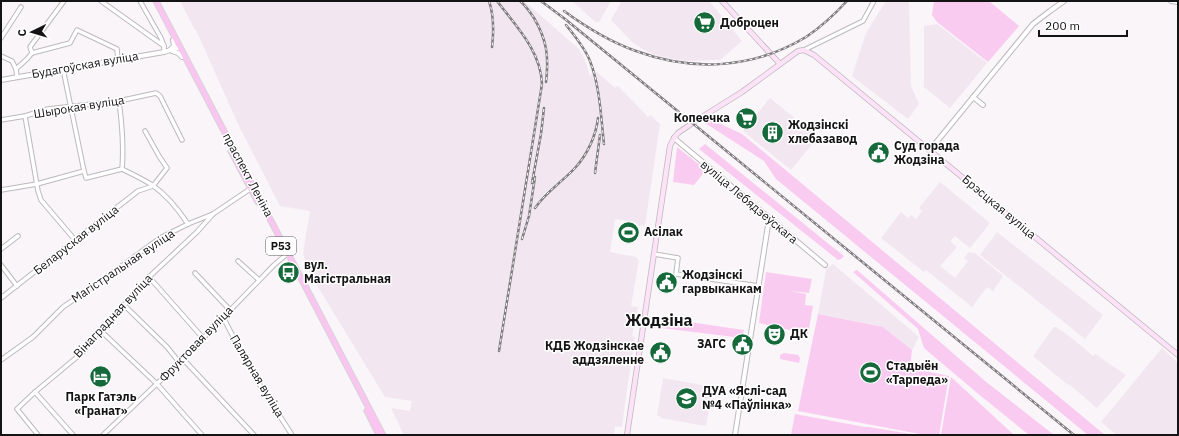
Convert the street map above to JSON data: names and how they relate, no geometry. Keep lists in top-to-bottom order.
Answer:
{
  "streets": {
    "main road": ["праспект Леніна", "Брэсцкая вуліца", "Р53"],
    "street": [
      "Будагоўская вуліца",
      "Шырокая вуліца",
      "вуліца Лебядзеўскага",
      "Беларуская вуліца",
      "Магістральная вуліца",
      "Вінаградная вуліца",
      "Фруктовая вуліца",
      "Палярная вуліца"
    ]
  },
  "crossings": [
    ["Будагоўская вуліца", "праспект Леніна"],
    ["праспект Леніна", "Магістральная вуліца"],
    ["праспект Леніна", "Фруктовая вуліца"],
    ["Магістральная вуліца", "Вінаградная вуліца"],
    ["Фруктовая вуліца", "Палярная вуліца"]
  ],
  "districts": ["Жодзіна"],
  "places": {
    "supermarket": ["Доброцен", "Копеечка"],
    "building": ["Жодзінскі хлебазавод"],
    "public building": [
      "Суд горада Жодзіна",
      "Жодзінскі гарвыканкам",
      "ЗАГС",
      "КДБ Жодзінскае аддзяленне"
    ],
    "sports": ["Асілак", "Стадыён «Тарпеда»"],
    "bus stop": ["вул. Магістральная"],
    "theatre": ["ДК"],
    "hotel": ["Парк Гатэль «Гранат»"],
    "school or university": ["ДУА «Яслі-сад №4 «Паўлінка»"]
  },
  "scale_bar": "200 m",
  "north": "left"
}
